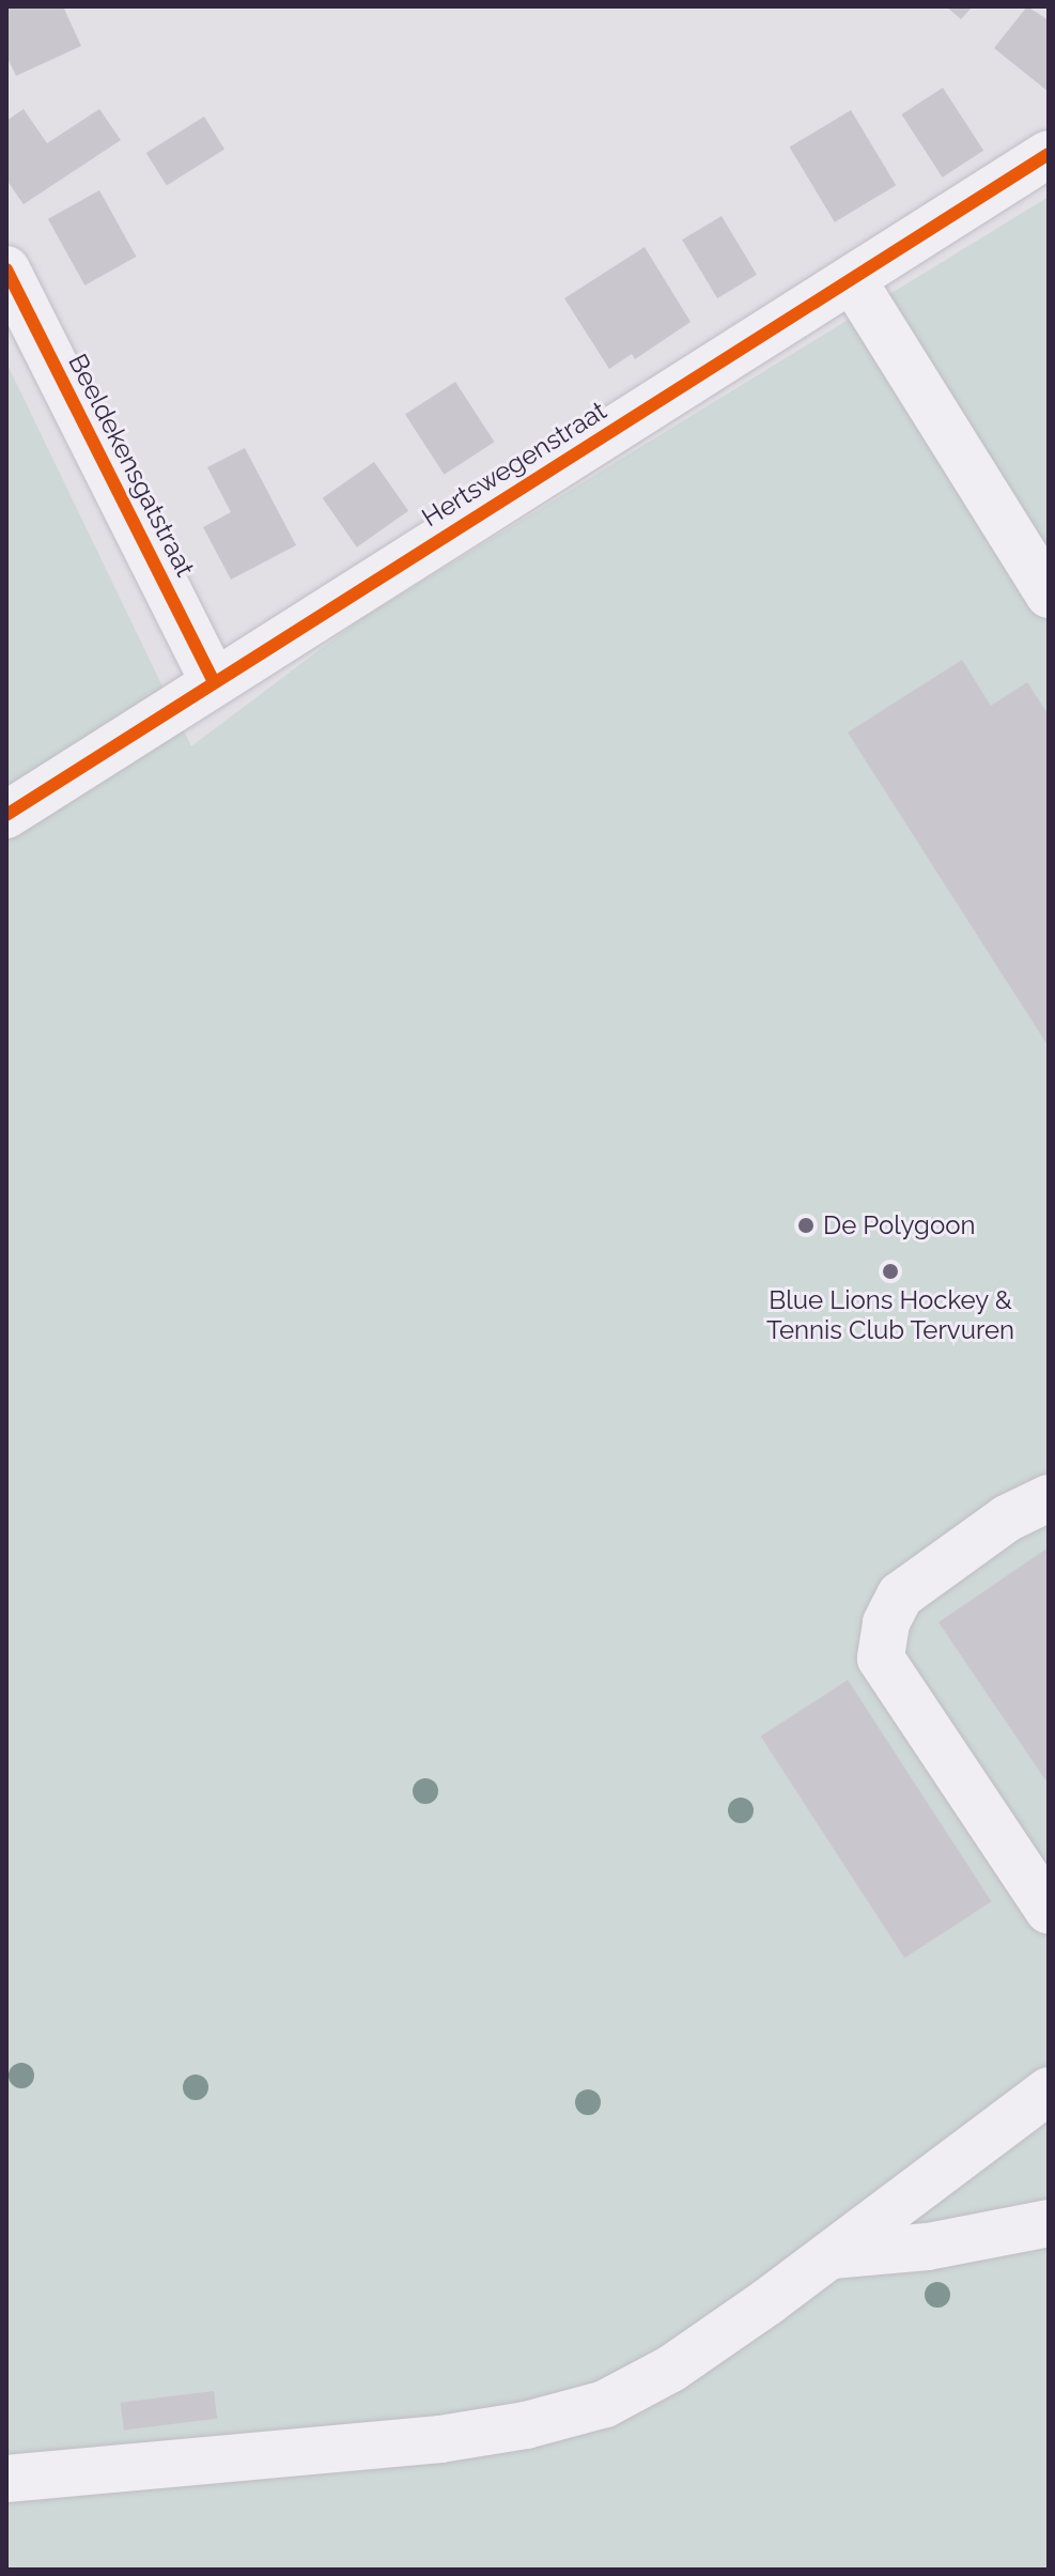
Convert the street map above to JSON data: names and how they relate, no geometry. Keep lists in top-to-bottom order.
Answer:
{
  "streets": {
    "street": ["Hertswegenstraat", "Beeldekensgatstraat"]
  },
  "crossings": [
    ["Hertswegenstraat", "Beeldekensgatstraat"]
  ],
  "places": ["De Polygoon", "Blue Lions Hockey & Tennis Club Tervuren"]
}
